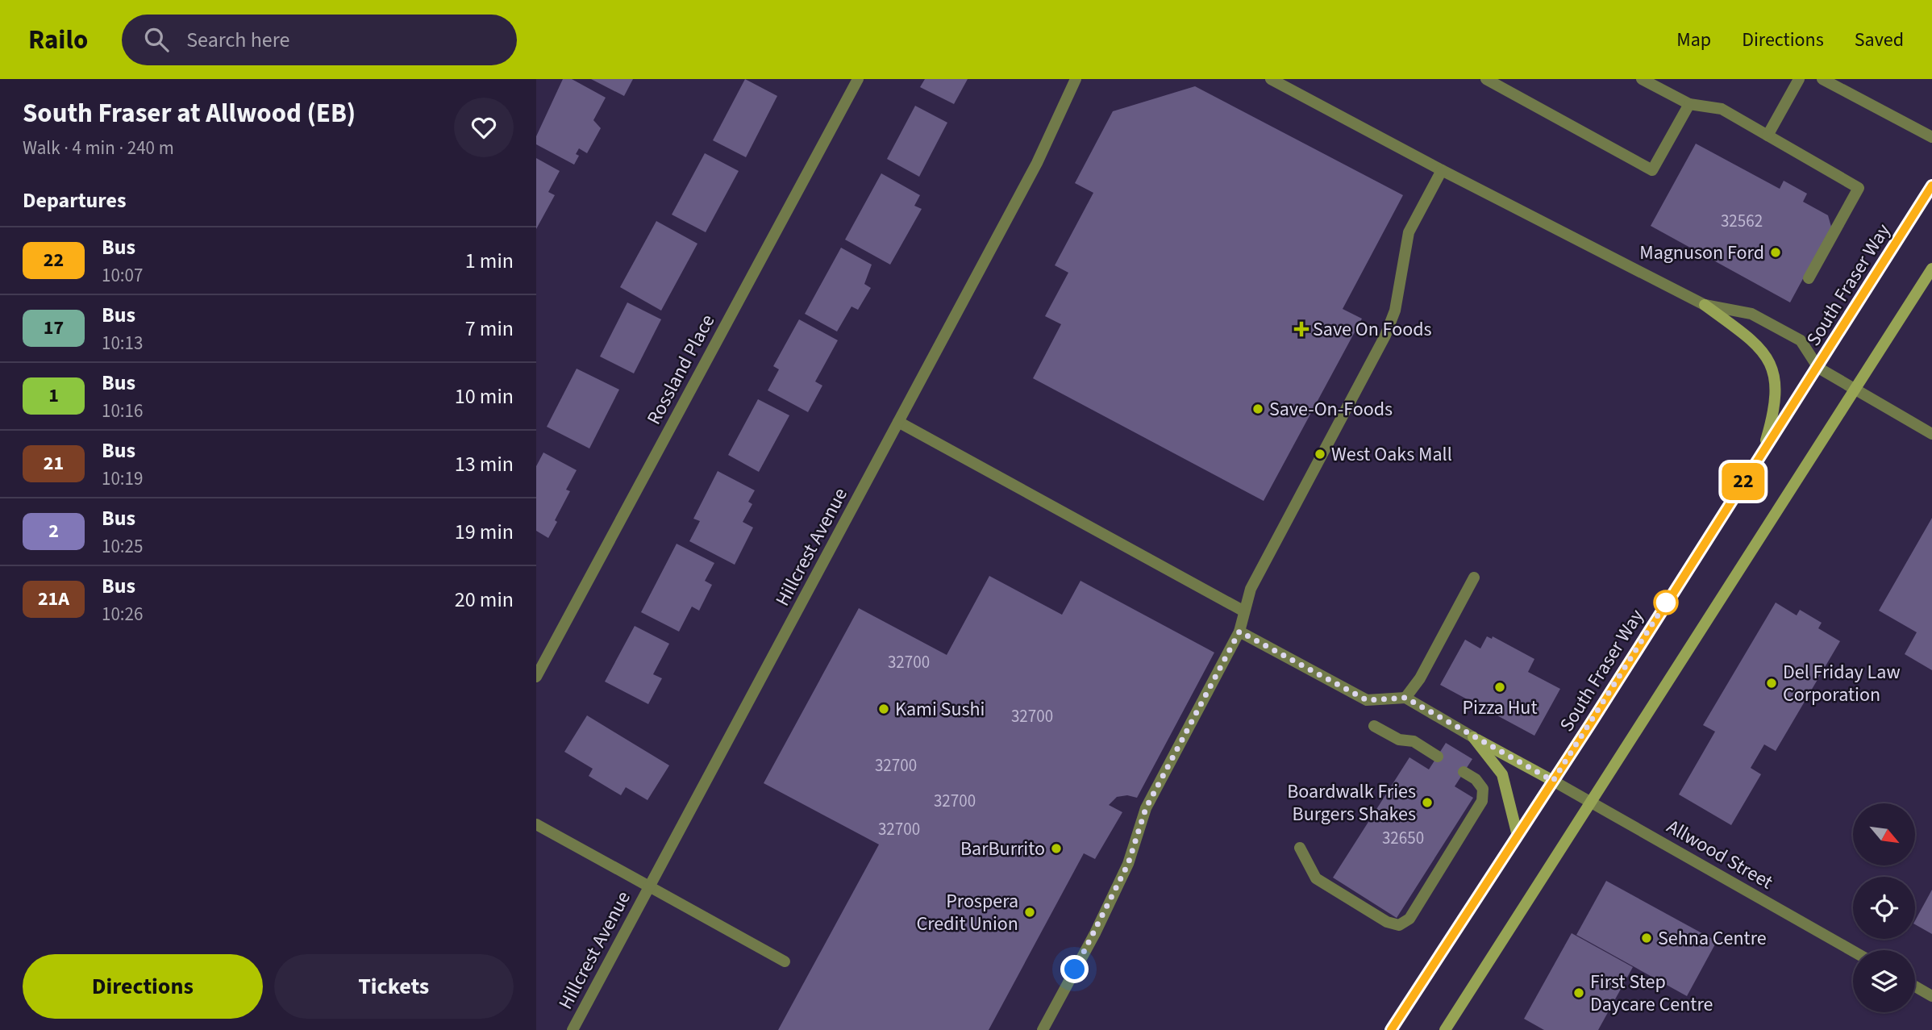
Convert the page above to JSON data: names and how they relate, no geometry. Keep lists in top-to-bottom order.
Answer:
{
  "streets": {
    "main road": ["South Fraser Way"],
    "street": ["Rossland Place", "Hillcrest Avenue", "Allwood Street"]
  },
  "crossings": [
    ["South Fraser Way", "Allwood Street"]
  ],
  "places": {
    "other": [
      "Magnuson Ford",
      "Save-On-Foods",
      "West Oaks Mall",
      "Del Friday Law Corporation",
      "Pizza Hut",
      "Kami Sushi",
      "Boardwalk Fries Burgers Shakes",
      "BarBurrito",
      "Prospera Credit Union",
      "Sehna Centre",
      "First Step Daycare Centre"
    ],
    "health": ["Save On Foods"]
  },
  "lines": ["bus line 22"],
  "house_numbers": [
    "32562",
    "32700",
    "32700",
    "32700",
    "32700",
    "32700",
    "32650"
  ],
  "north": "bottom right",
  "page": {
    "header": "Railo",
    "search": "Search here",
    "nav": ["Map", "Directions", "Saved"],
    "heading": [
      ["South Fraser at Allwood (EB)", "Walk · 4 min · 240 m"],
      "Departures"
    ],
    "on_map": "22",
    "list": [
      {
        "mark": "22",
        "name": "Bus",
        "note": "10:07",
        "value": "1 min"
      },
      {
        "mark": "17",
        "name": "Bus",
        "note": "10:13",
        "value": "7 min"
      },
      {
        "mark": "1",
        "name": "Bus",
        "note": "10:16",
        "value": "10 min"
      },
      {
        "mark": "21",
        "name": "Bus",
        "note": "10:19",
        "value": "13 min"
      },
      {
        "mark": "2",
        "name": "Bus",
        "note": "10:25",
        "value": "19 min"
      },
      {
        "mark": "21A",
        "name": "Bus",
        "note": "10:26",
        "value": "20 min"
      }
    ],
    "buttons": ["Directions", "Tickets"]
  }
}
